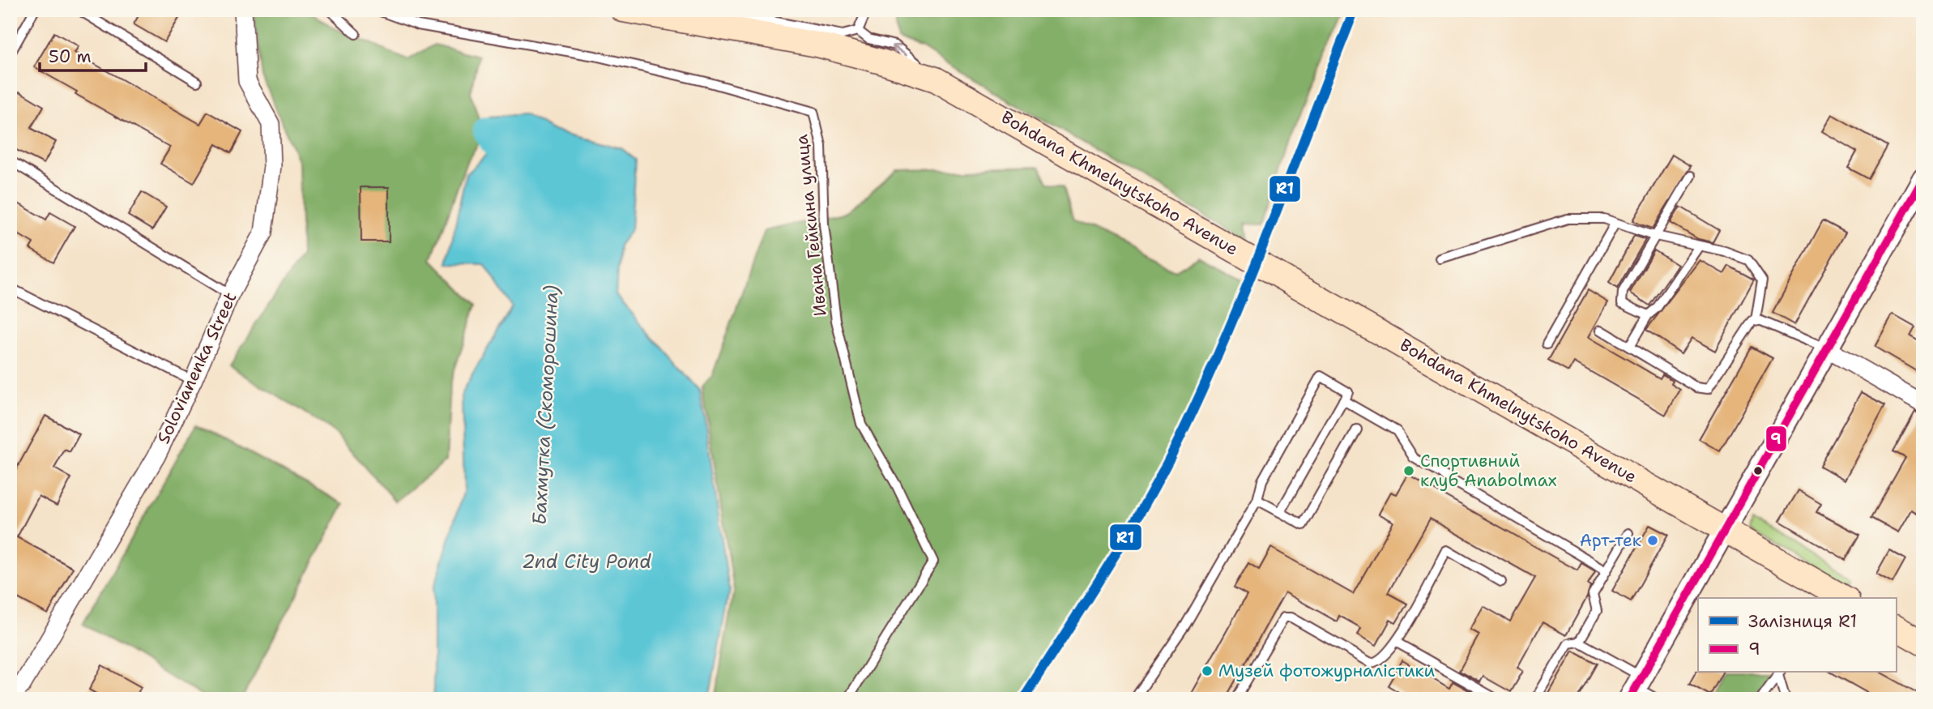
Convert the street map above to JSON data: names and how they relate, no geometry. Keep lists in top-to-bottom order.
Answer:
{
  "streets": {
    "main road": ["Bohdana Khmelnytskoho Avenue"],
    "street": ["Solovianenka Street"],
    "lane": ["Ивана Гейкина улица"]
  },
  "water": ["Бахмутка (Скоморошина)", "2nd City Pond"],
  "places": ["Спортивний клуб Anabolmax", "Арт-тек", "Музей фотожурналістики"],
  "lines": ["rail line R1", "transit line 9"],
  "legend": ["Залізниця R1", "9"],
  "scale_bar": "50 m"
}
